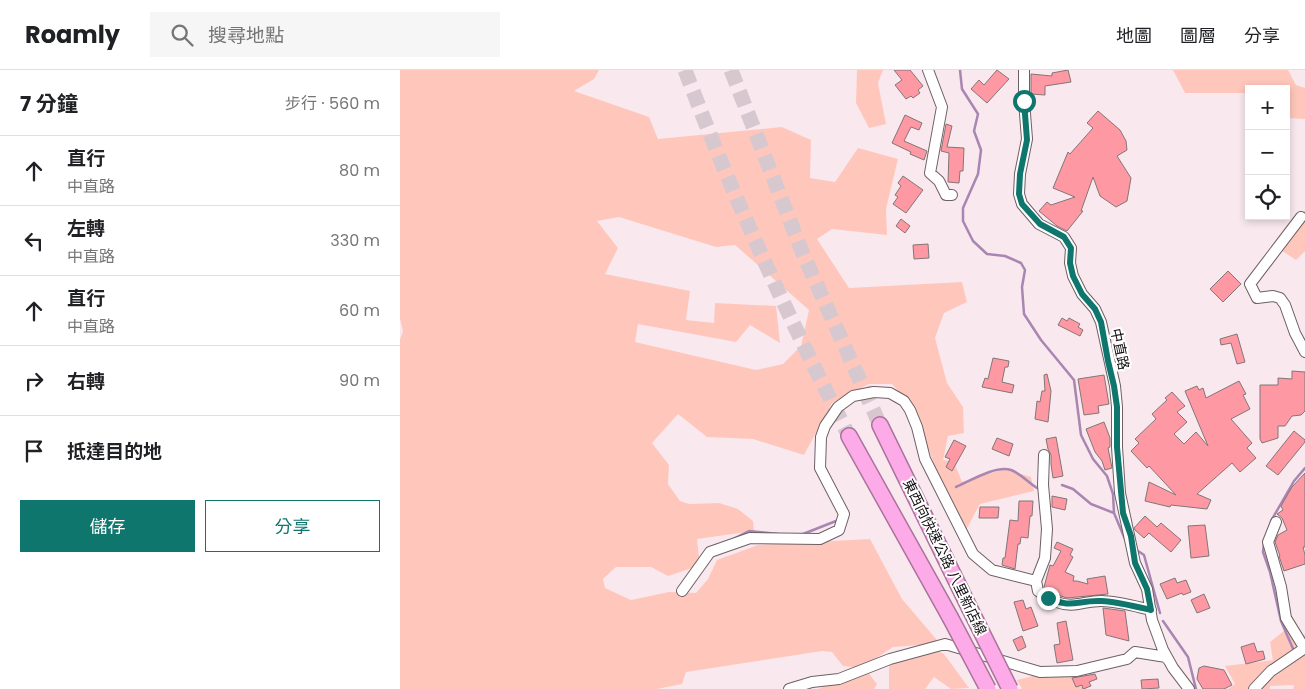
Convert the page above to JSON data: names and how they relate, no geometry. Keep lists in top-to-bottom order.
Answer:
{
  "streets": {
    "highway": ["東西向快速公路 八里新店線"],
    "street": ["中直路"]
  },
  "page": {
    "header": "Roamly",
    "search": "搜尋地點",
    "nav": ["地圖", "圖層", "分享"],
    "heading": ["7 分鐘", "步行 · 560 m"],
    "map_buttons": ["+", "−"],
    "list": [
      ["直行", "中直路", "80 m"],
      ["左轉", "中直路", "330 m"],
      ["直行", "中直路", "60 m"],
      ["右轉", "90 m"],
      "抵達目的地"
    ],
    "buttons": ["儲存", "分享"]
  }
}
